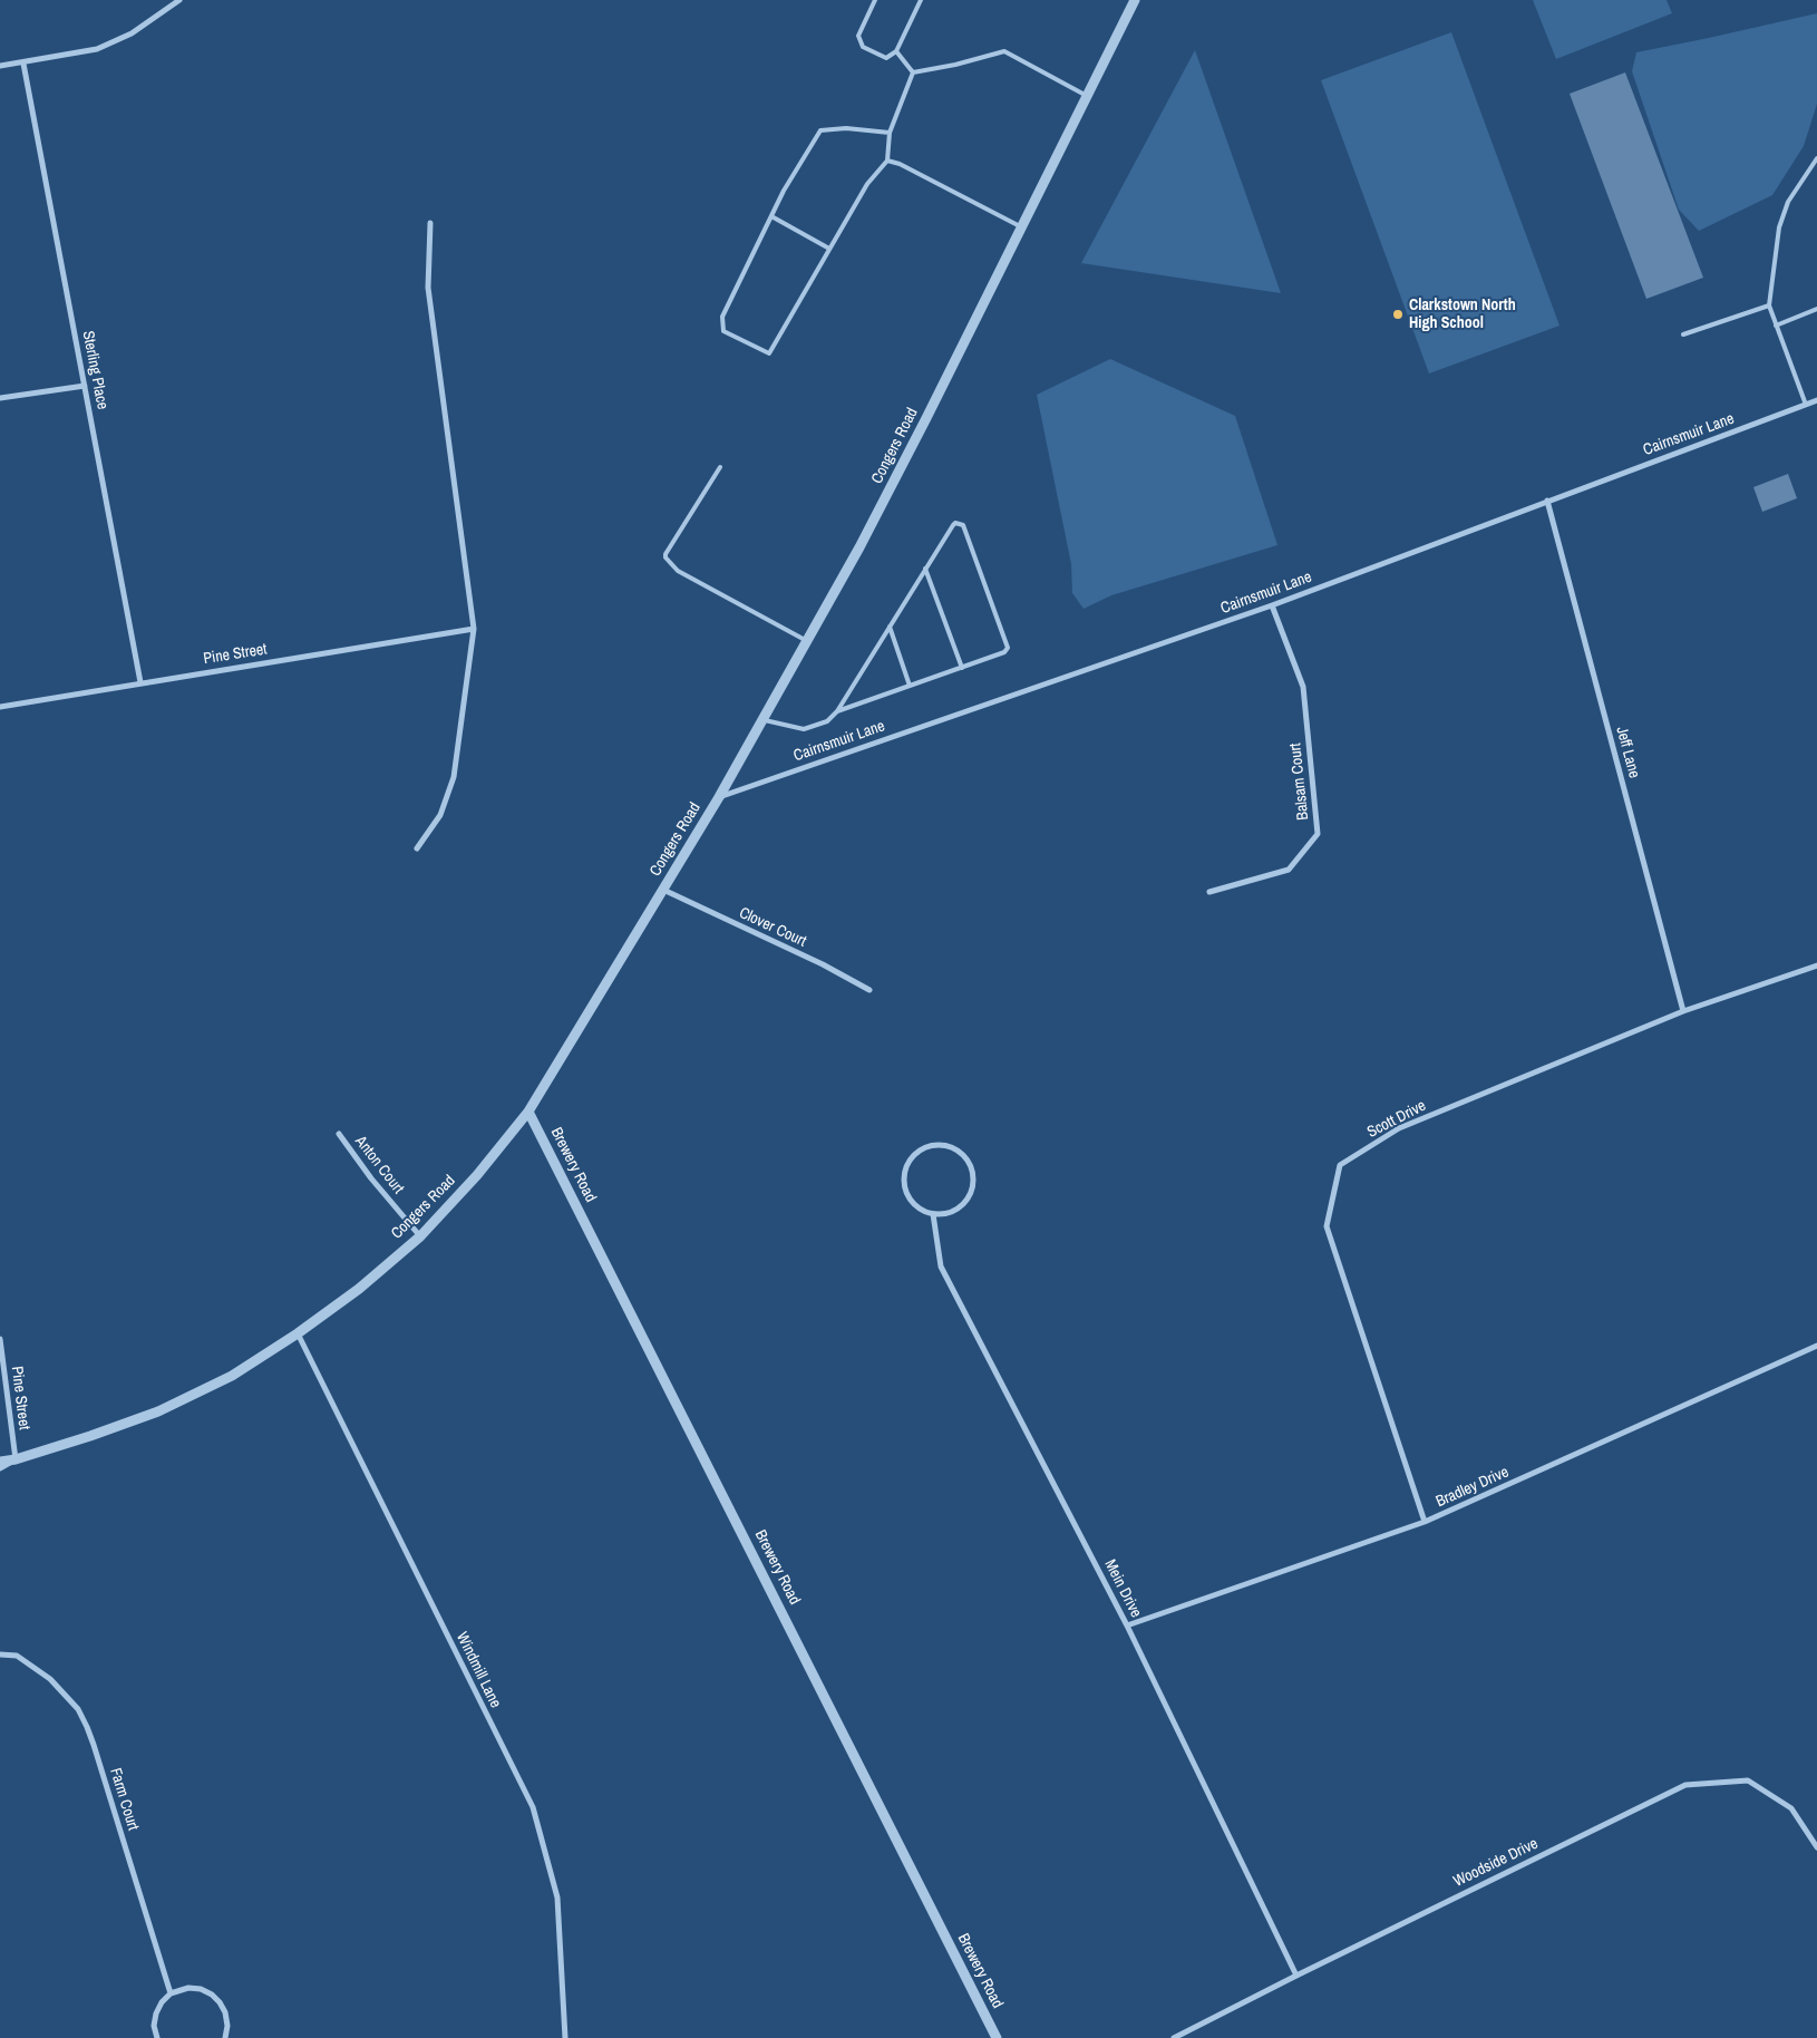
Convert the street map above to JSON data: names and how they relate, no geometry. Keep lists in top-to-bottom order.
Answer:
{
  "streets": {
    "street": [
      "Sterling Place",
      "Cairnsmuir Lane",
      "Congers Road",
      "Pine Street",
      "Jeff Lane",
      "Balsam Court",
      "Clover Court",
      "Scott Drive",
      "Anton Court",
      "Brewery Road",
      "Bradley Drive",
      "Mein Drive",
      "Windmill Lane",
      "Farm Court",
      "Woodside Drive"
    ]
  },
  "crossings": [
    ["Sterling Place", "Pine Street"],
    ["Cairnsmuir Lane", "Congers Road"],
    ["Cairnsmuir Lane", "Jeff Lane"],
    ["Cairnsmuir Lane", "Balsam Court"],
    ["Congers Road", "Pine Street"],
    ["Congers Road", "Clover Court"],
    ["Congers Road", "Anton Court"],
    ["Congers Road", "Brewery Road"],
    ["Congers Road", "Windmill Lane"],
    ["Jeff Lane", "Scott Drive"],
    ["Scott Drive", "Bradley Drive"],
    ["Bradley Drive", "Mein Drive"],
    ["Mein Drive", "Woodside Drive"]
  ],
  "places": ["Clarkstown North High School"]
}
